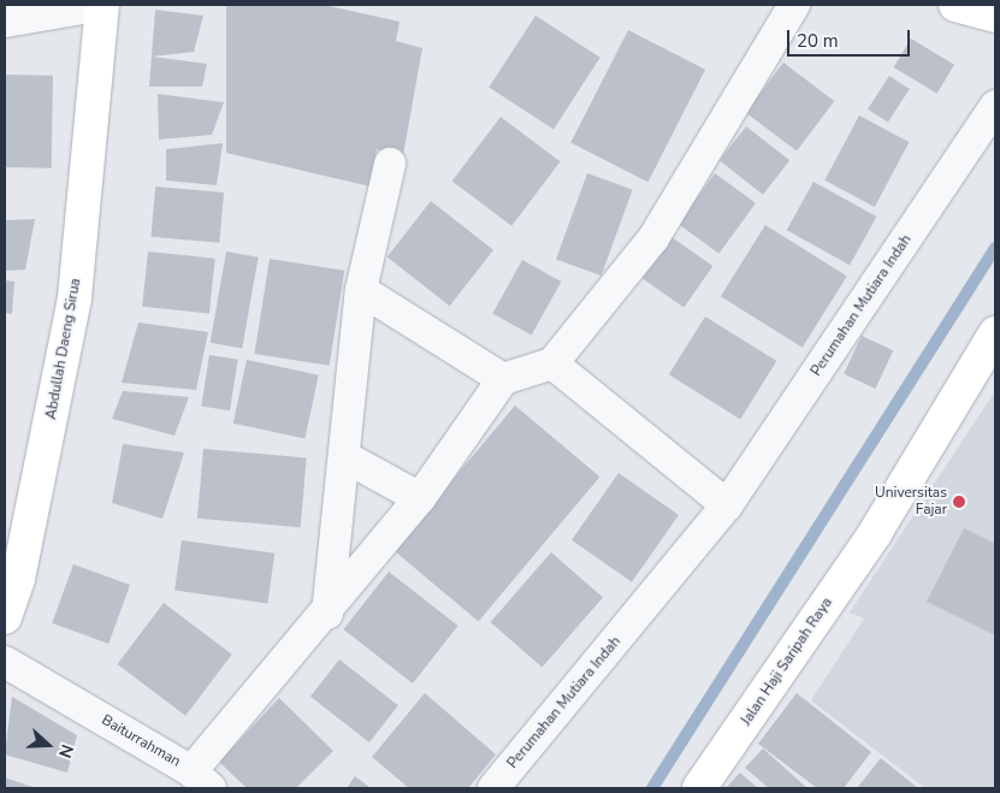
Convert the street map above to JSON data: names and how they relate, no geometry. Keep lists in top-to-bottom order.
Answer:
{
  "streets": {
    "main road": ["Abdullah Daeng Sirua", "Jalan Haji Saripah Raya"],
    "street": ["Perumahan Mutiara Indah", "Baiturrahman"]
  },
  "places": ["Universitas Fajar"],
  "scale_bar": "20 m",
  "north": "right"
}
